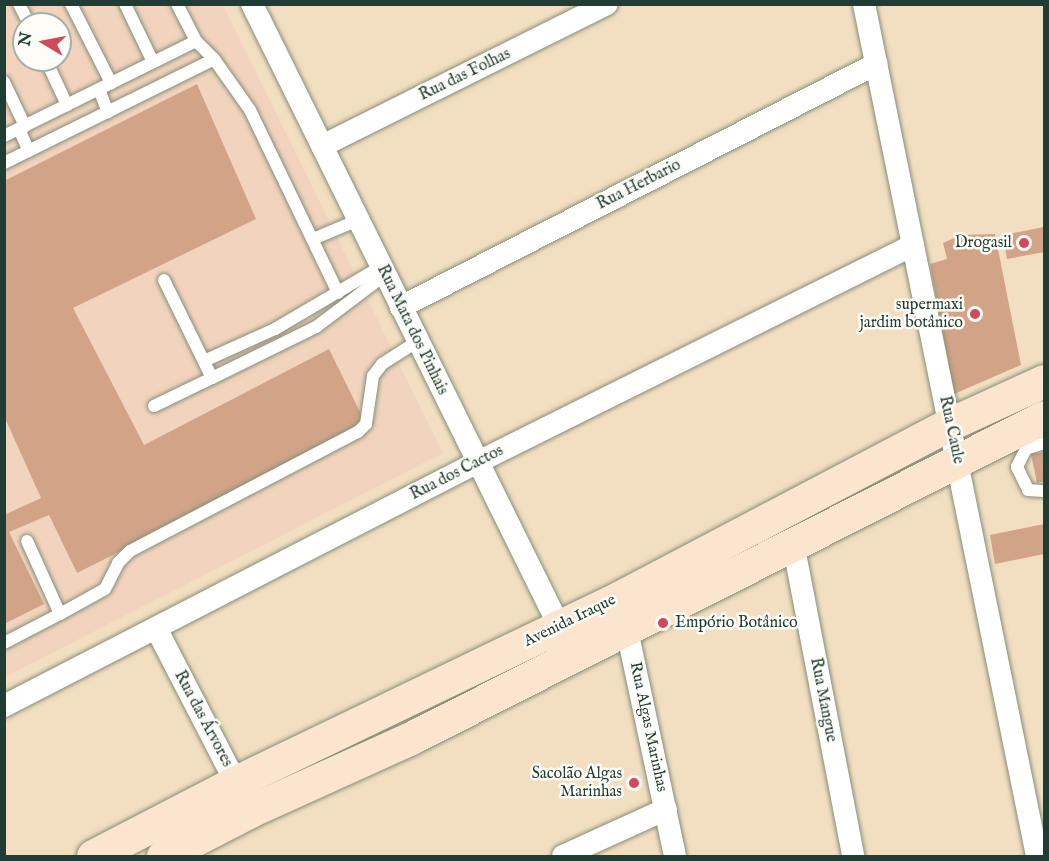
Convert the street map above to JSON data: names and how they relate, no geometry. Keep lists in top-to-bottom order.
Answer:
{
  "streets": {
    "street": [
      "Rua das Folhas",
      "Rua Herbario",
      "Rua Mata dos Pinhais",
      "Rua Caule",
      "Rua dos Cactos",
      "Avenida Iraque",
      "Rua Mangue",
      "Rua das Árvores",
      "Rua Algas Marinhas"
    ]
  },
  "crossings": [
    ["Rua das Folhas", "Rua Mata dos Pinhais"],
    ["Rua Herbario", "Rua Mata dos Pinhais"],
    ["Rua Herbario", "Rua Caule"],
    ["Rua Mata dos Pinhais", "Rua dos Cactos"],
    ["Rua Mata dos Pinhais", "Avenida Iraque"],
    ["Rua Caule", "Rua dos Cactos"],
    ["Rua Caule", "Avenida Iraque"],
    ["Rua dos Cactos", "Rua das Árvores"],
    ["Avenida Iraque", "Rua Mangue"],
    ["Avenida Iraque", "Rua das Árvores"],
    ["Avenida Iraque", "Rua Algas Marinhas"]
  ],
  "places": [
    "Drogasil",
    "supermaxi jardim botânico",
    "Empório Botânico",
    "Sacolão Algas Marinhas"
  ],
  "north": "left"
}
